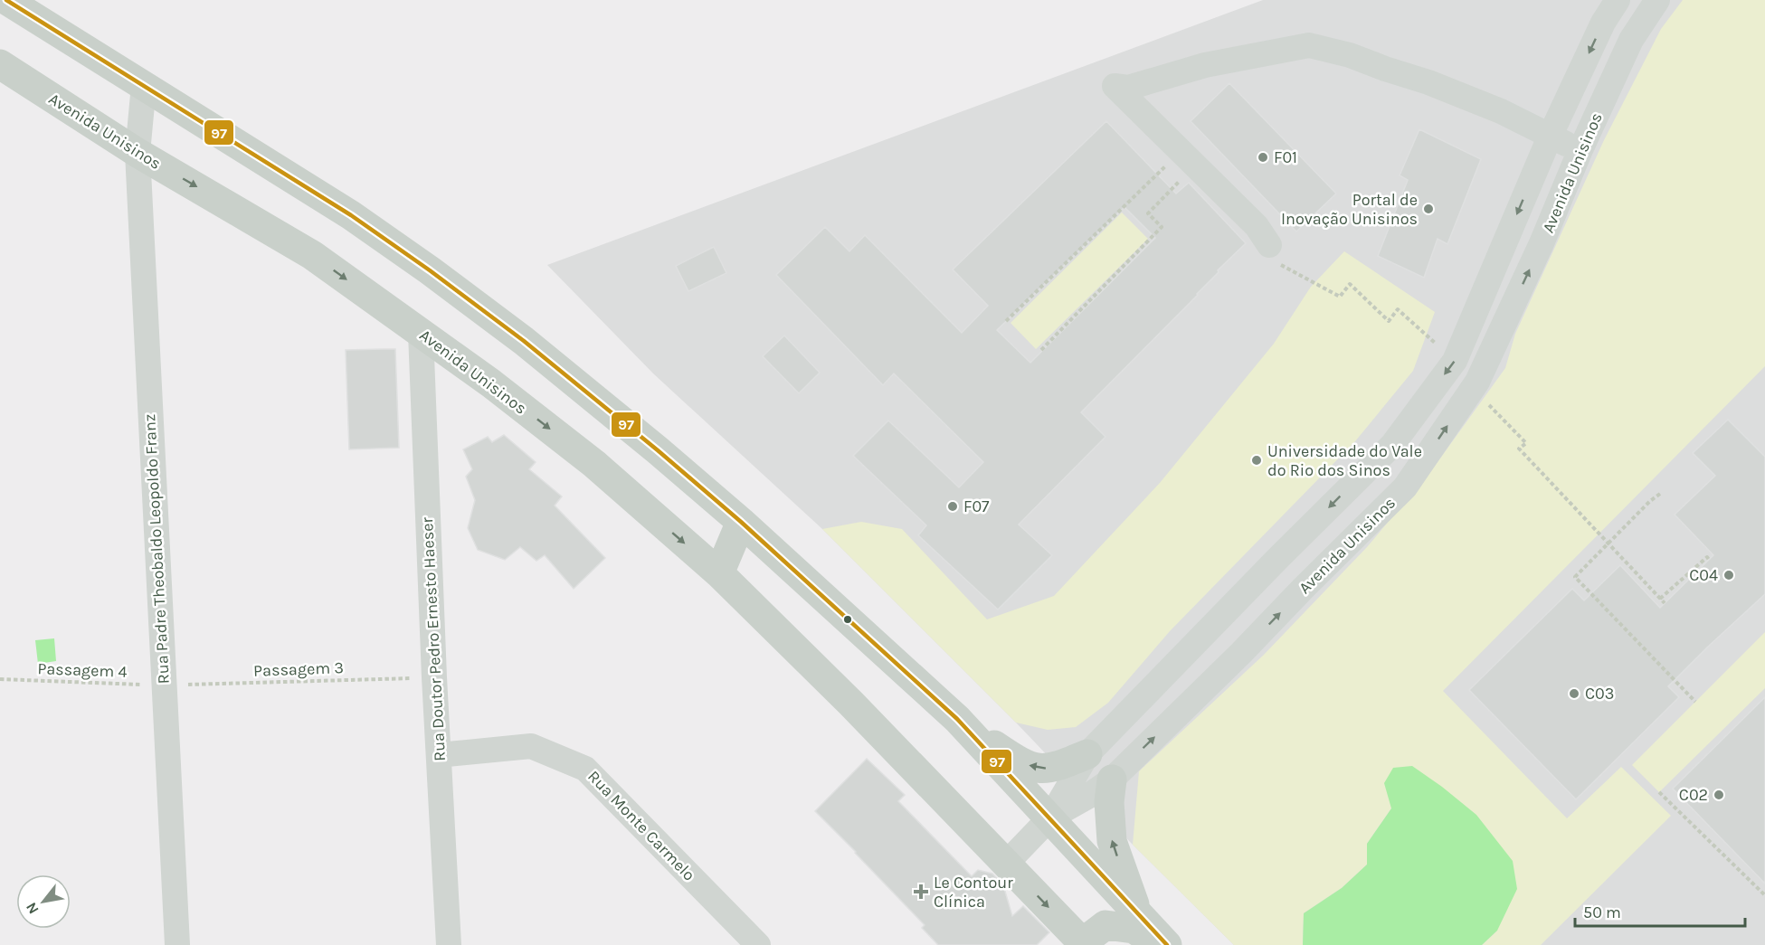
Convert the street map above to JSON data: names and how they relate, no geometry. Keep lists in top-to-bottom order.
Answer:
{
  "streets": {
    "main road": ["Avenida Unisinos"],
    "street": ["Rua Padre Theobaldo Leopoldo Franz", "Rua Doutor Pedro Ernesto Haeser", "Rua Monte Carmelo"],
    "path": ["Passagem 3", "Passagem 4"]
  },
  "crossings": [
    ["Avenida Unisinos", "Rua Padre Theobaldo Leopoldo Franz"],
    ["Avenida Unisinos", "Rua Doutor Pedro Ernesto Haeser"],
    ["Rua Padre Theobaldo Leopoldo Franz", "Passagem 3"],
    ["Rua Padre Theobaldo Leopoldo Franz", "Passagem 4"],
    ["Rua Doutor Pedro Ernesto Haeser", "Passagem 3"],
    ["Rua Doutor Pedro Ernesto Haeser", "Rua Monte Carmelo"],
    ["Passagem 3", "Passagem 4"]
  ],
  "places": {
    "other": [
      "F01",
      "Portal de Inovação Unisinos",
      "Universidade do Vale do Rio dos Sinos",
      "F07",
      "C04",
      "C03",
      "C02"
    ],
    "health": ["Le Contour Clínica"]
  },
  "lines": ["transit line 97"],
  "scale_bar": "50 m",
  "north": "bottom left"
}
